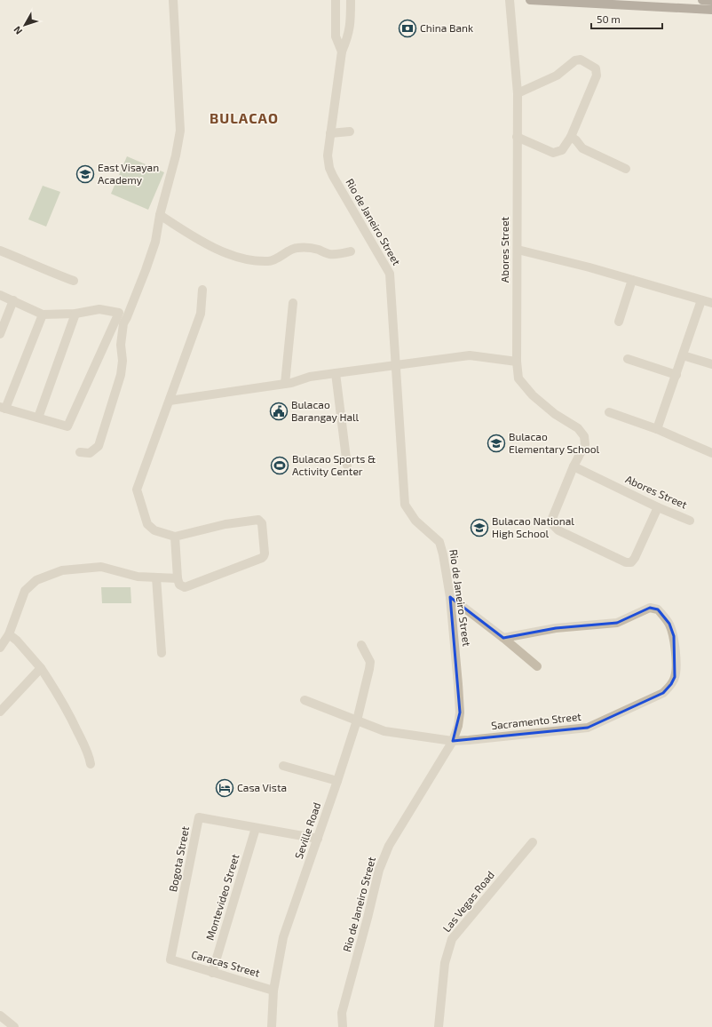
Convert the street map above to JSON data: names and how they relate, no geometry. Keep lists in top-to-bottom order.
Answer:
{
  "streets": {
    "street": [
      "Rio de Janeiro Street",
      "Abores Street",
      "Sacramento Street",
      "Seville Road",
      "Bogota Street",
      "Montevideo Street",
      "Las Vegas Road",
      "Caracas Street"
    ]
  },
  "crossings": [
    ["Rio de Janeiro Street", "Sacramento Street"],
    ["Sacramento Street", "Seville Road"],
    ["Seville Road", "Bogota Street"],
    ["Seville Road", "Caracas Street"],
    ["Bogota Street", "Montevideo Street"],
    ["Bogota Street", "Caracas Street"],
    ["Montevideo Street", "Caracas Street"]
  ],
  "districts": ["BULACAO"],
  "places": {
    "bank": ["China Bank"],
    "school or university": ["East Visayan Academy", "Bulacao Elementary School", "Bulacao National High School"],
    "public building": ["Bulacao Barangay Hall"],
    "sports": ["Bulacao Sports & Activity Center"],
    "hotel": ["Casa Vista"]
  },
  "scale_bar": "50 m",
  "north": "bottom left"
}
